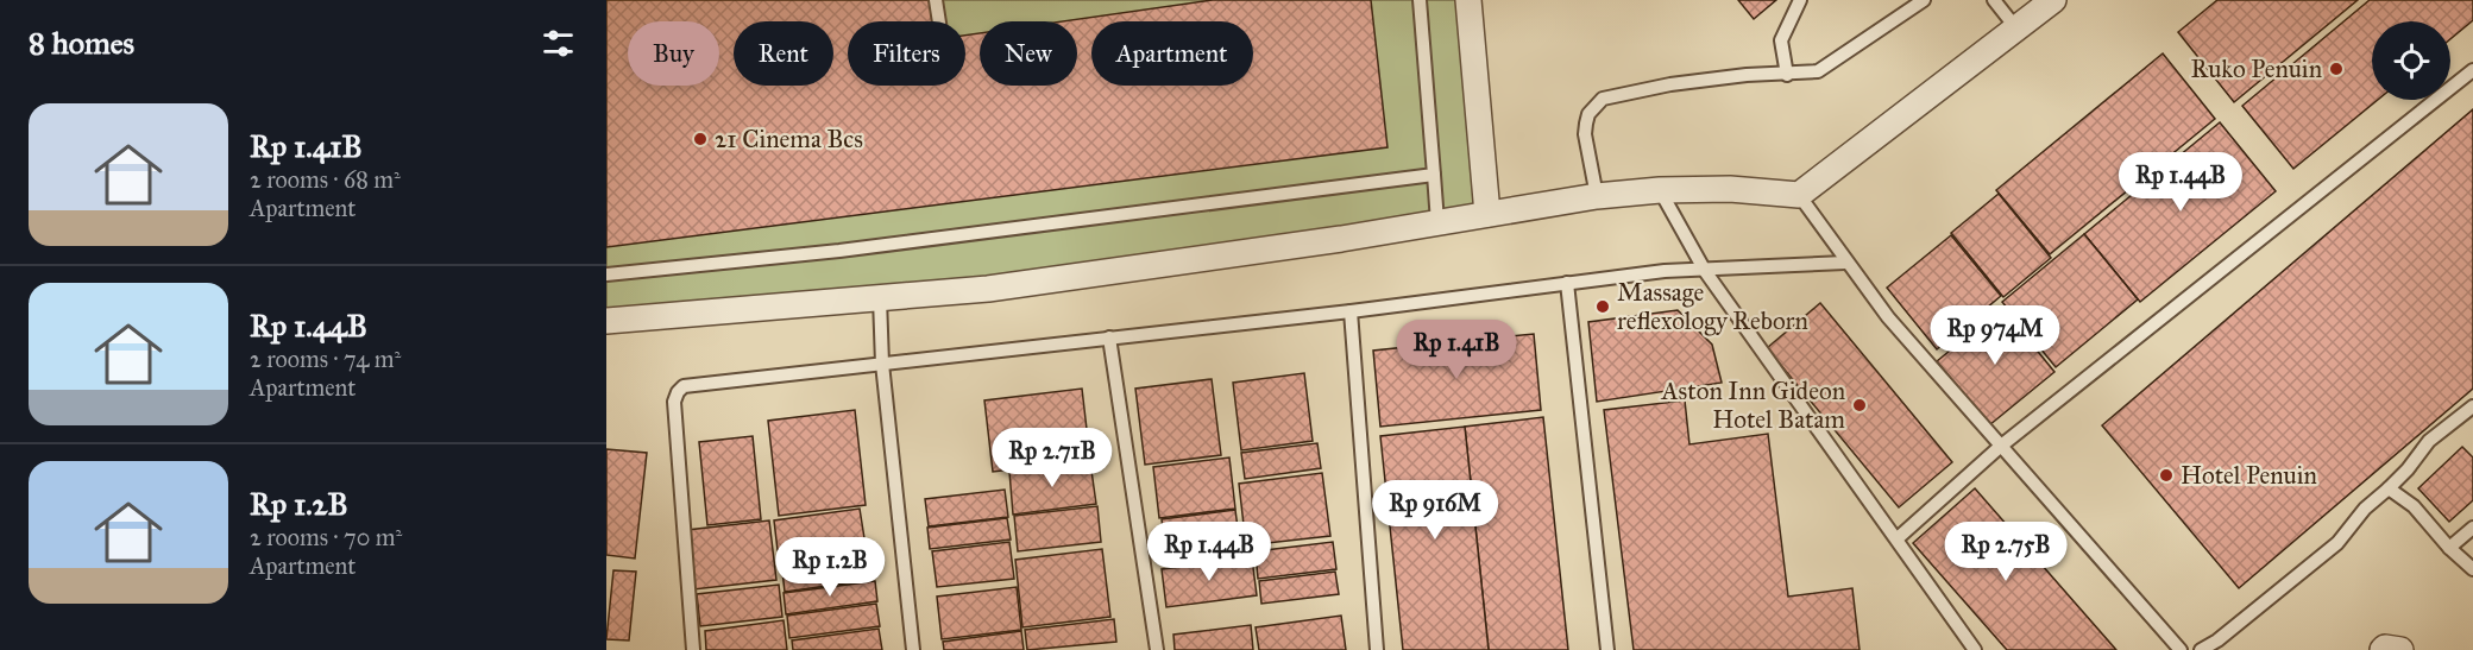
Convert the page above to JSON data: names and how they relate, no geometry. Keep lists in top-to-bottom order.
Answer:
{
  "places": [
    "Ruko Penuin",
    "21 Cinema Bcs",
    "Massage reflexology Reborn",
    "Aston Inn Gideon Hotel Batam",
    "Hotel Penuin"
  ],
  "page": {
    "heading": "8 homes",
    "chip": [
      "Buy",
      "Rent",
      "Filters",
      "New",
      "Apartment"
    ],
    "list": [
      {
        "name": "Rp 1.41B",
        "note": "2 rooms · 68 m² · Apartment"
      },
      {
        "name": "Rp 1.44B",
        "note": "2 rooms · 74 m² · Apartment"
      },
      {
        "name": "Rp 1.2B",
        "note": "2 rooms · 70 m² · Apartment"
      }
    ],
    "price": [
      "Rp 1.44B",
      "Rp 974M",
      "Rp 1.41B",
      "Rp 2.71B",
      "Rp 916M",
      "Rp 1.44B",
      "Rp 2.75B",
      "Rp 1.2B"
    ]
  }
}
